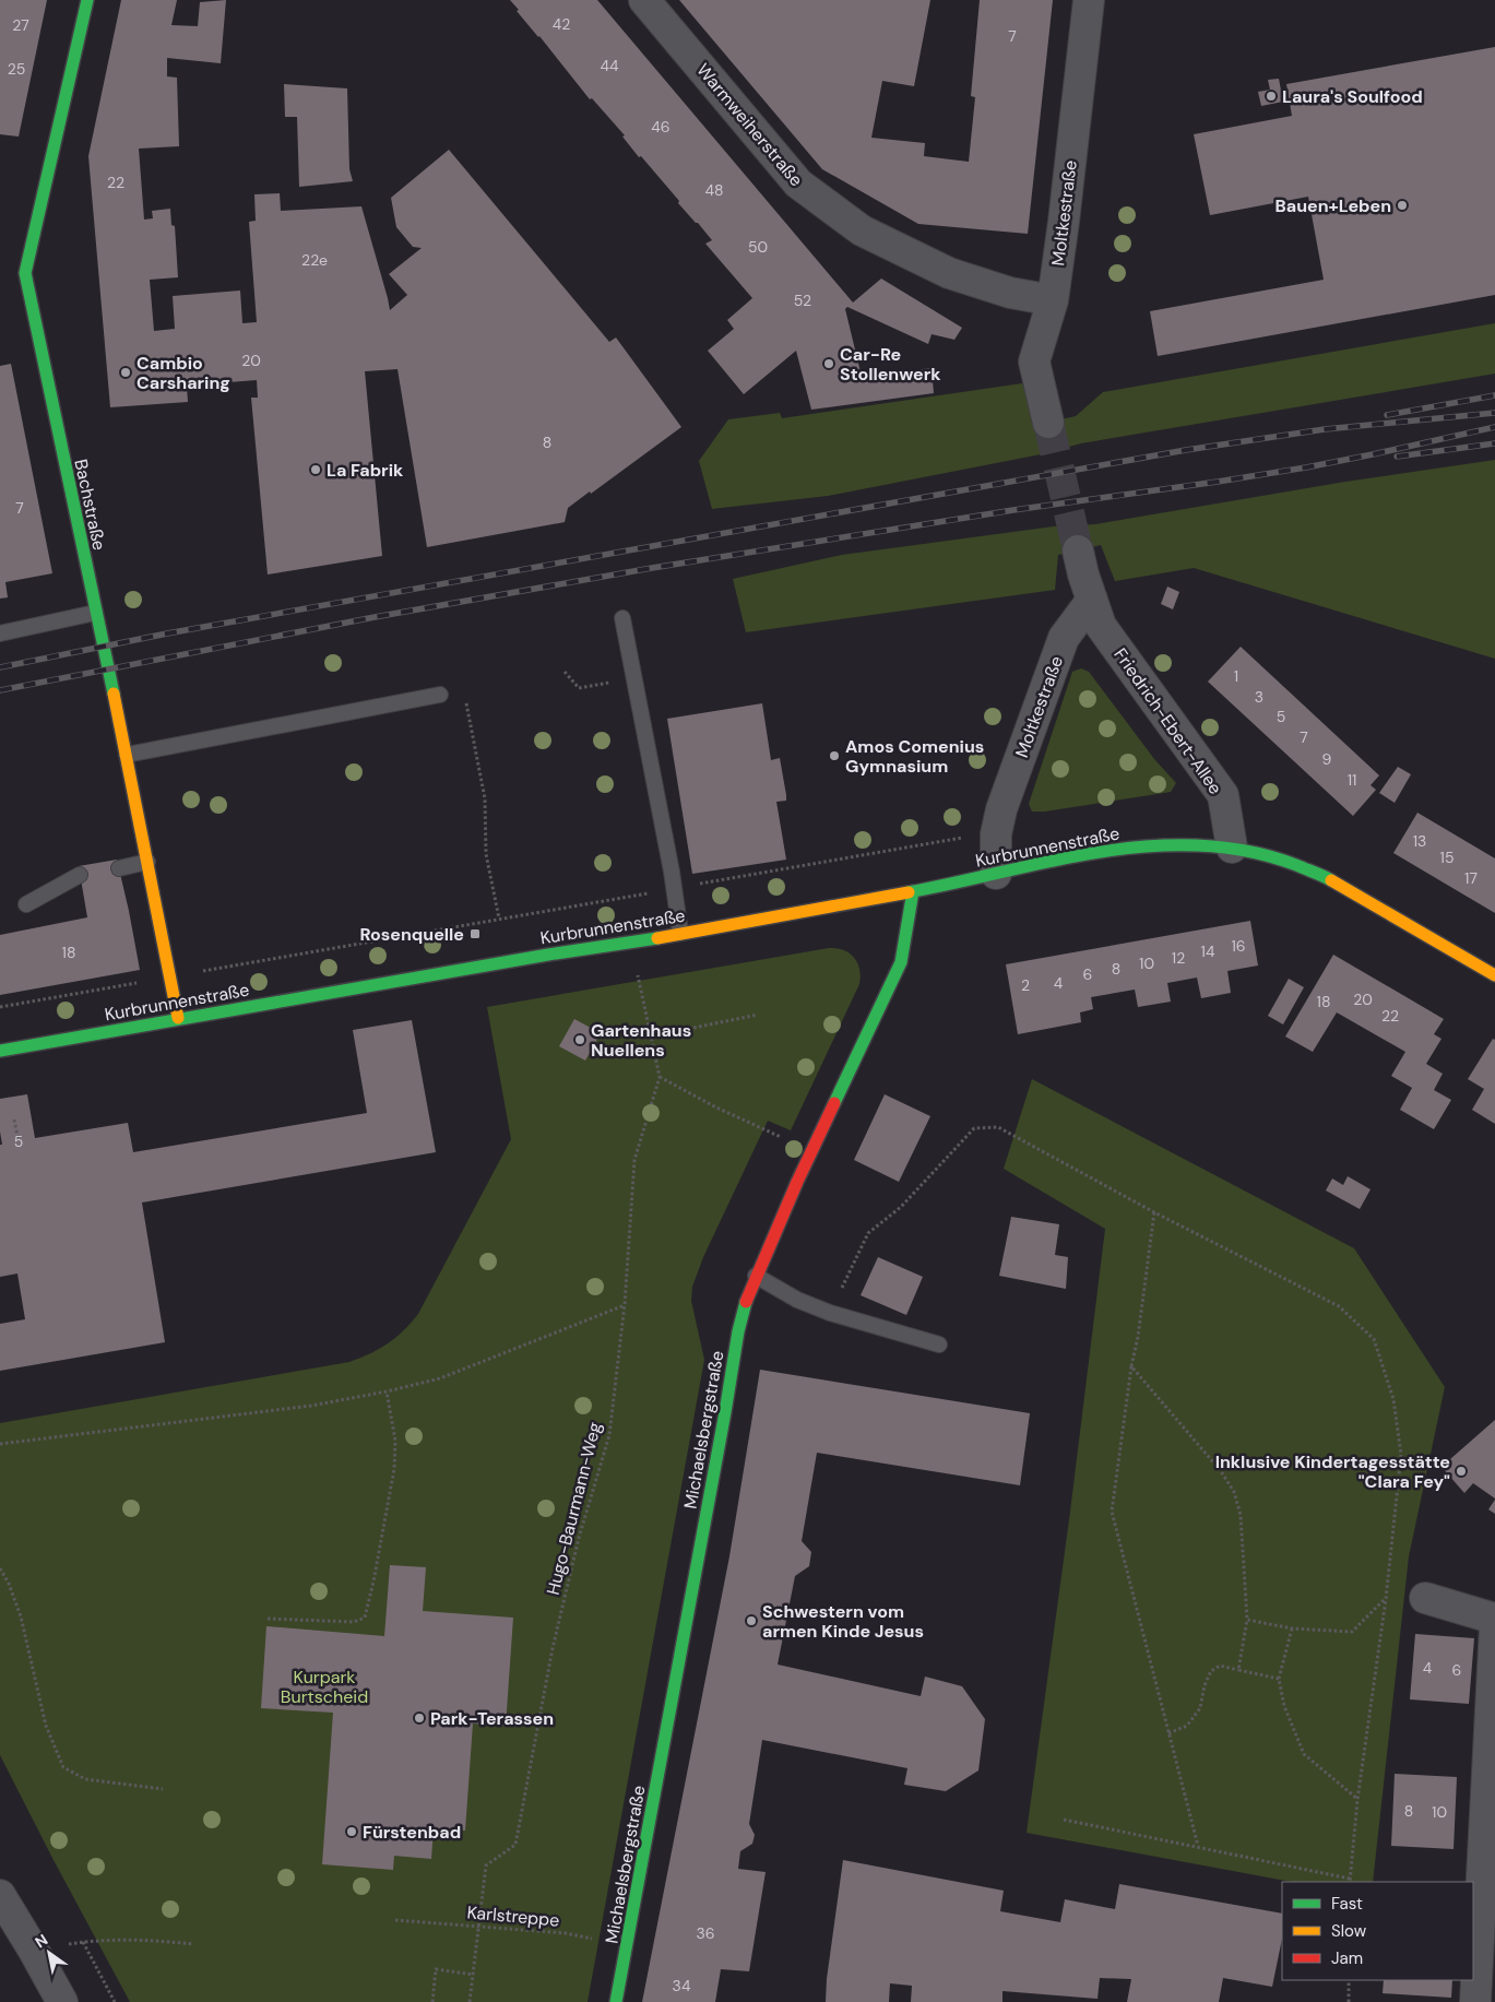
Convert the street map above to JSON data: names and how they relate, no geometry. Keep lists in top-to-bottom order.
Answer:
{
  "streets": {
    "street": [
      "Warmweiherstraße",
      "Moltkestraße",
      "Bachstraße",
      "Friedrich-Ebert-Allee",
      "Kurbrunnenstraße",
      "Michaelsbergstraße"
    ],
    "path": ["Hugo-Baurmann-Weg", "Karlstreppe"]
  },
  "crossings": [
    ["Warmweiherstraße", "Moltkestraße"],
    ["Moltkestraße", "Friedrich-Ebert-Allee"],
    ["Moltkestraße", "Kurbrunnenstraße"],
    ["Bachstraße", "Kurbrunnenstraße"],
    ["Friedrich-Ebert-Allee", "Kurbrunnenstraße"],
    ["Kurbrunnenstraße", "Michaelsbergstraße"],
    ["Kurbrunnenstraße", "Hugo-Baurmann-Weg"],
    ["Michaelsbergstraße", "Karlstreppe"],
    ["Hugo-Baurmann-Weg", "Karlstreppe"]
  ],
  "parks": ["Kurpark Burtscheid"],
  "places": {
    "other": [
      "Laura's Soulfood",
      "Bauen+Leben",
      "Car-Re Stollenwerk",
      "Cambio Carsharing",
      "La Fabrik",
      "Amos Comenius Gymnasium",
      "Gartenhaus Nuellens",
      "Inklusive Kindertagesstätte \"Clara Fey\"",
      "Schwestern vom armen Kinde Jesus",
      "Park-Terassen",
      "Fürstenbad"
    ],
    "transit": ["Rosenquelle"]
  },
  "house_numbers": [
    "42",
    "27",
    "7",
    "44",
    "25",
    "46",
    "22",
    "48",
    "50",
    "22e",
    "52",
    "20",
    "8",
    "7",
    "1",
    "3",
    "5",
    "7",
    "9",
    "11",
    "13",
    "15",
    "17",
    "16",
    "14",
    "18",
    "12",
    "10",
    "8",
    "6",
    "4",
    "2",
    "20",
    "18",
    "22",
    "5",
    "4",
    "6",
    "8",
    "10",
    "36",
    "34"
  ],
  "legend": ["Fast", "Slow", "Jam"],
  "north": "top left"
}
